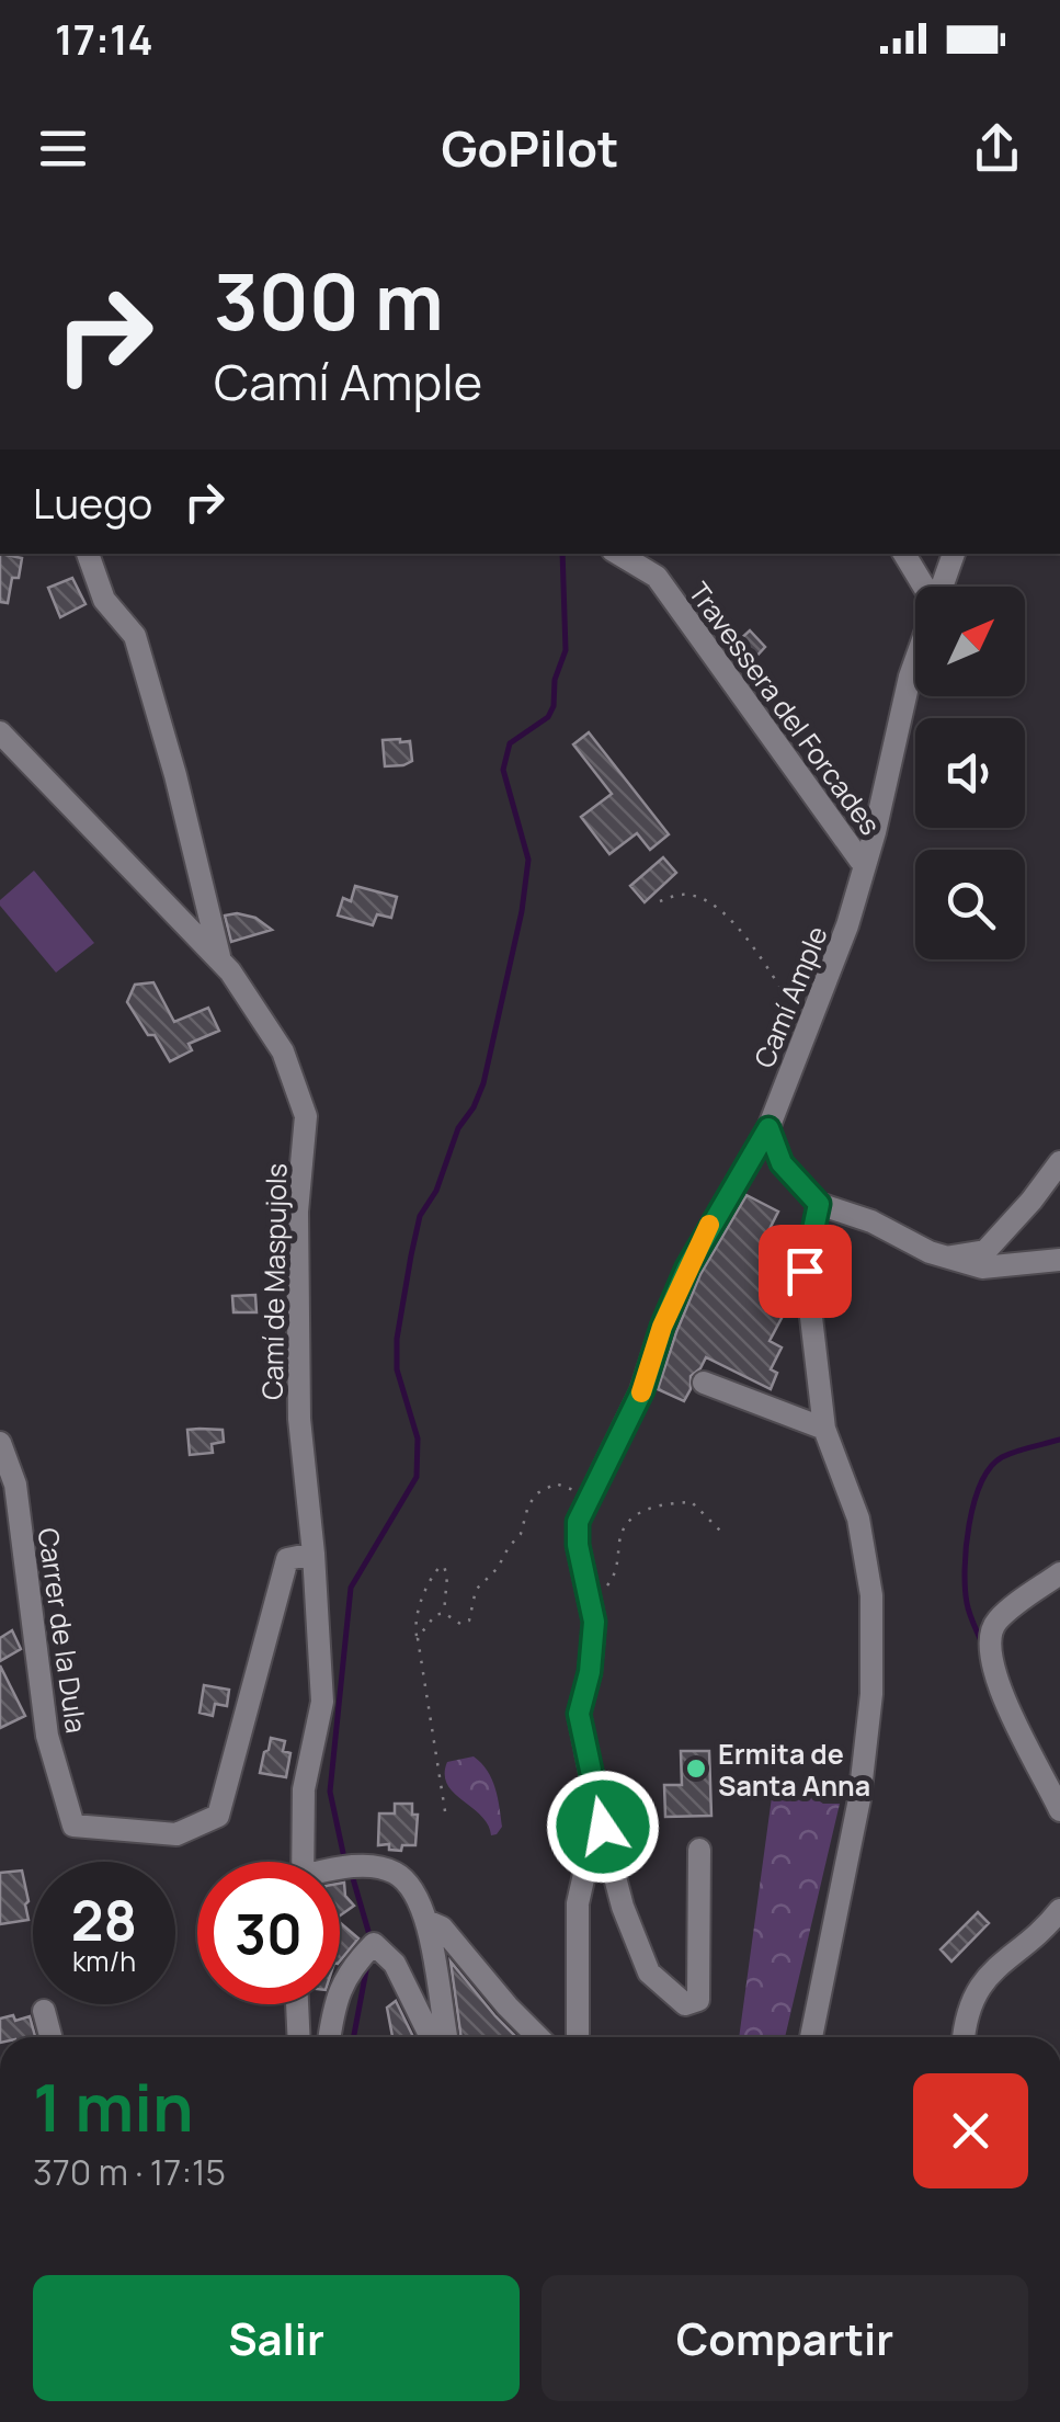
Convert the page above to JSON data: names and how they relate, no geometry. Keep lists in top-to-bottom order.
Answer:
{
  "streets": {
    "street": [
      "Travessera del Forcades",
      "Camí Ample",
      "Camí de Maspujols",
      "Carrer de la Dula"
    ]
  },
  "crossings": [
    ["Camí de Maspujols", "Carrer de la Dula"]
  ],
  "places": ["Ermita de Santa Anna"],
  "north": "top right",
  "page": {
    "status": "17:14",
    "header": "GoPilot",
    "turn": ["300 m", "Camí Ample"],
    "then": "Luego",
    "speed": "28 km/h",
    "limit": "30",
    "heading": ["1 min", "370 m · 17:15"],
    "buttons": ["Salir", "Compartir"]
  }
}
